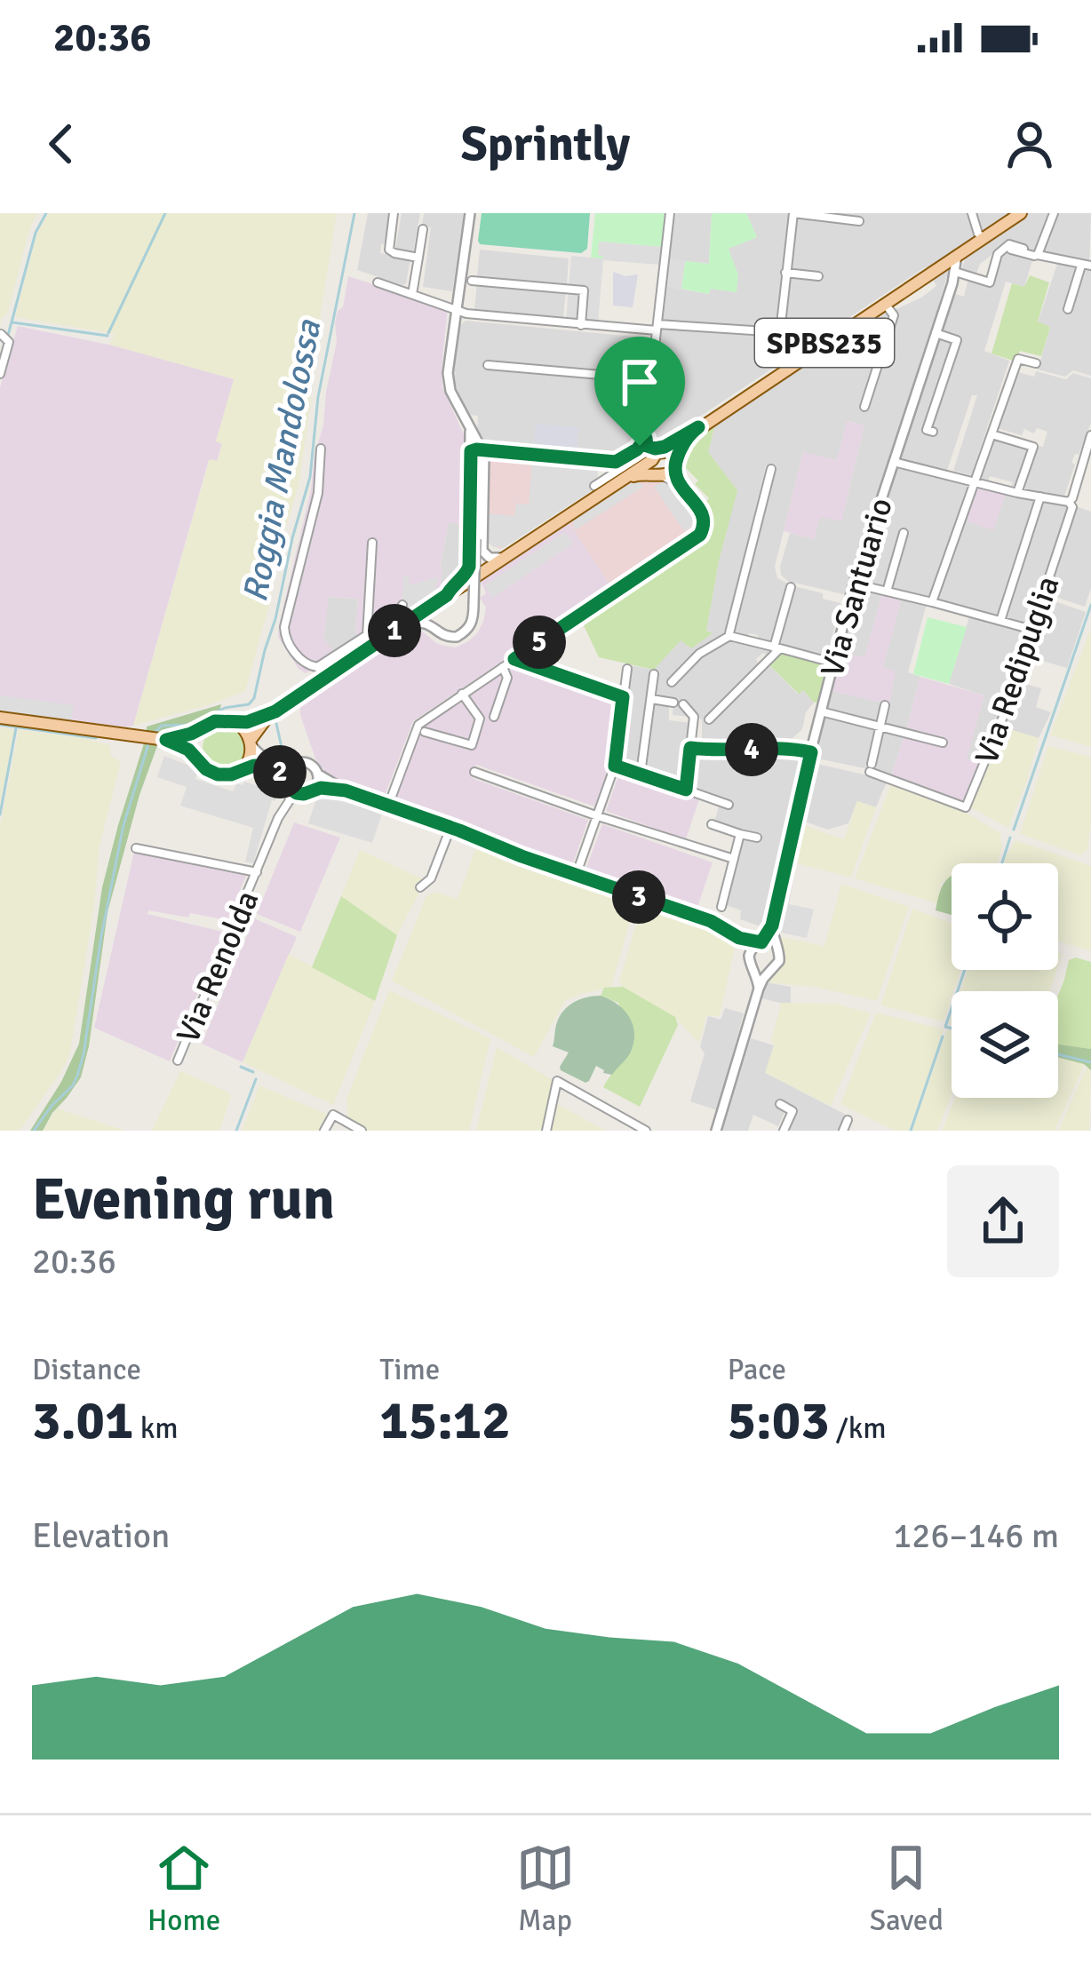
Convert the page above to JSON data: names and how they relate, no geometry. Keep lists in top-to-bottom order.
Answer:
{
  "streets": {
    "main road": ["SPBS235"],
    "street": ["Via Santuario", "Via Redipuglia", "Via Renolda"]
  },
  "crossings": [
    ["SPBS235", "Via Santuario"]
  ],
  "water": ["Roggia Mandolossa"],
  "page": {
    "status": "20:36",
    "header": "Sprintly",
    "pins": [
      "1",
      "5",
      "4",
      "2",
      "3"
    ],
    "heading": ["Evening run", "20:36"],
    "stats": [
      ["Distance", "3.01 km"],
      ["Time", "15:12"],
      ["Pace", "5:03 /km"]
    ],
    "chart": ["Elevation", "126–146 m"],
    "tabs": ["Home", "Map", "Saved"]
  }
}
